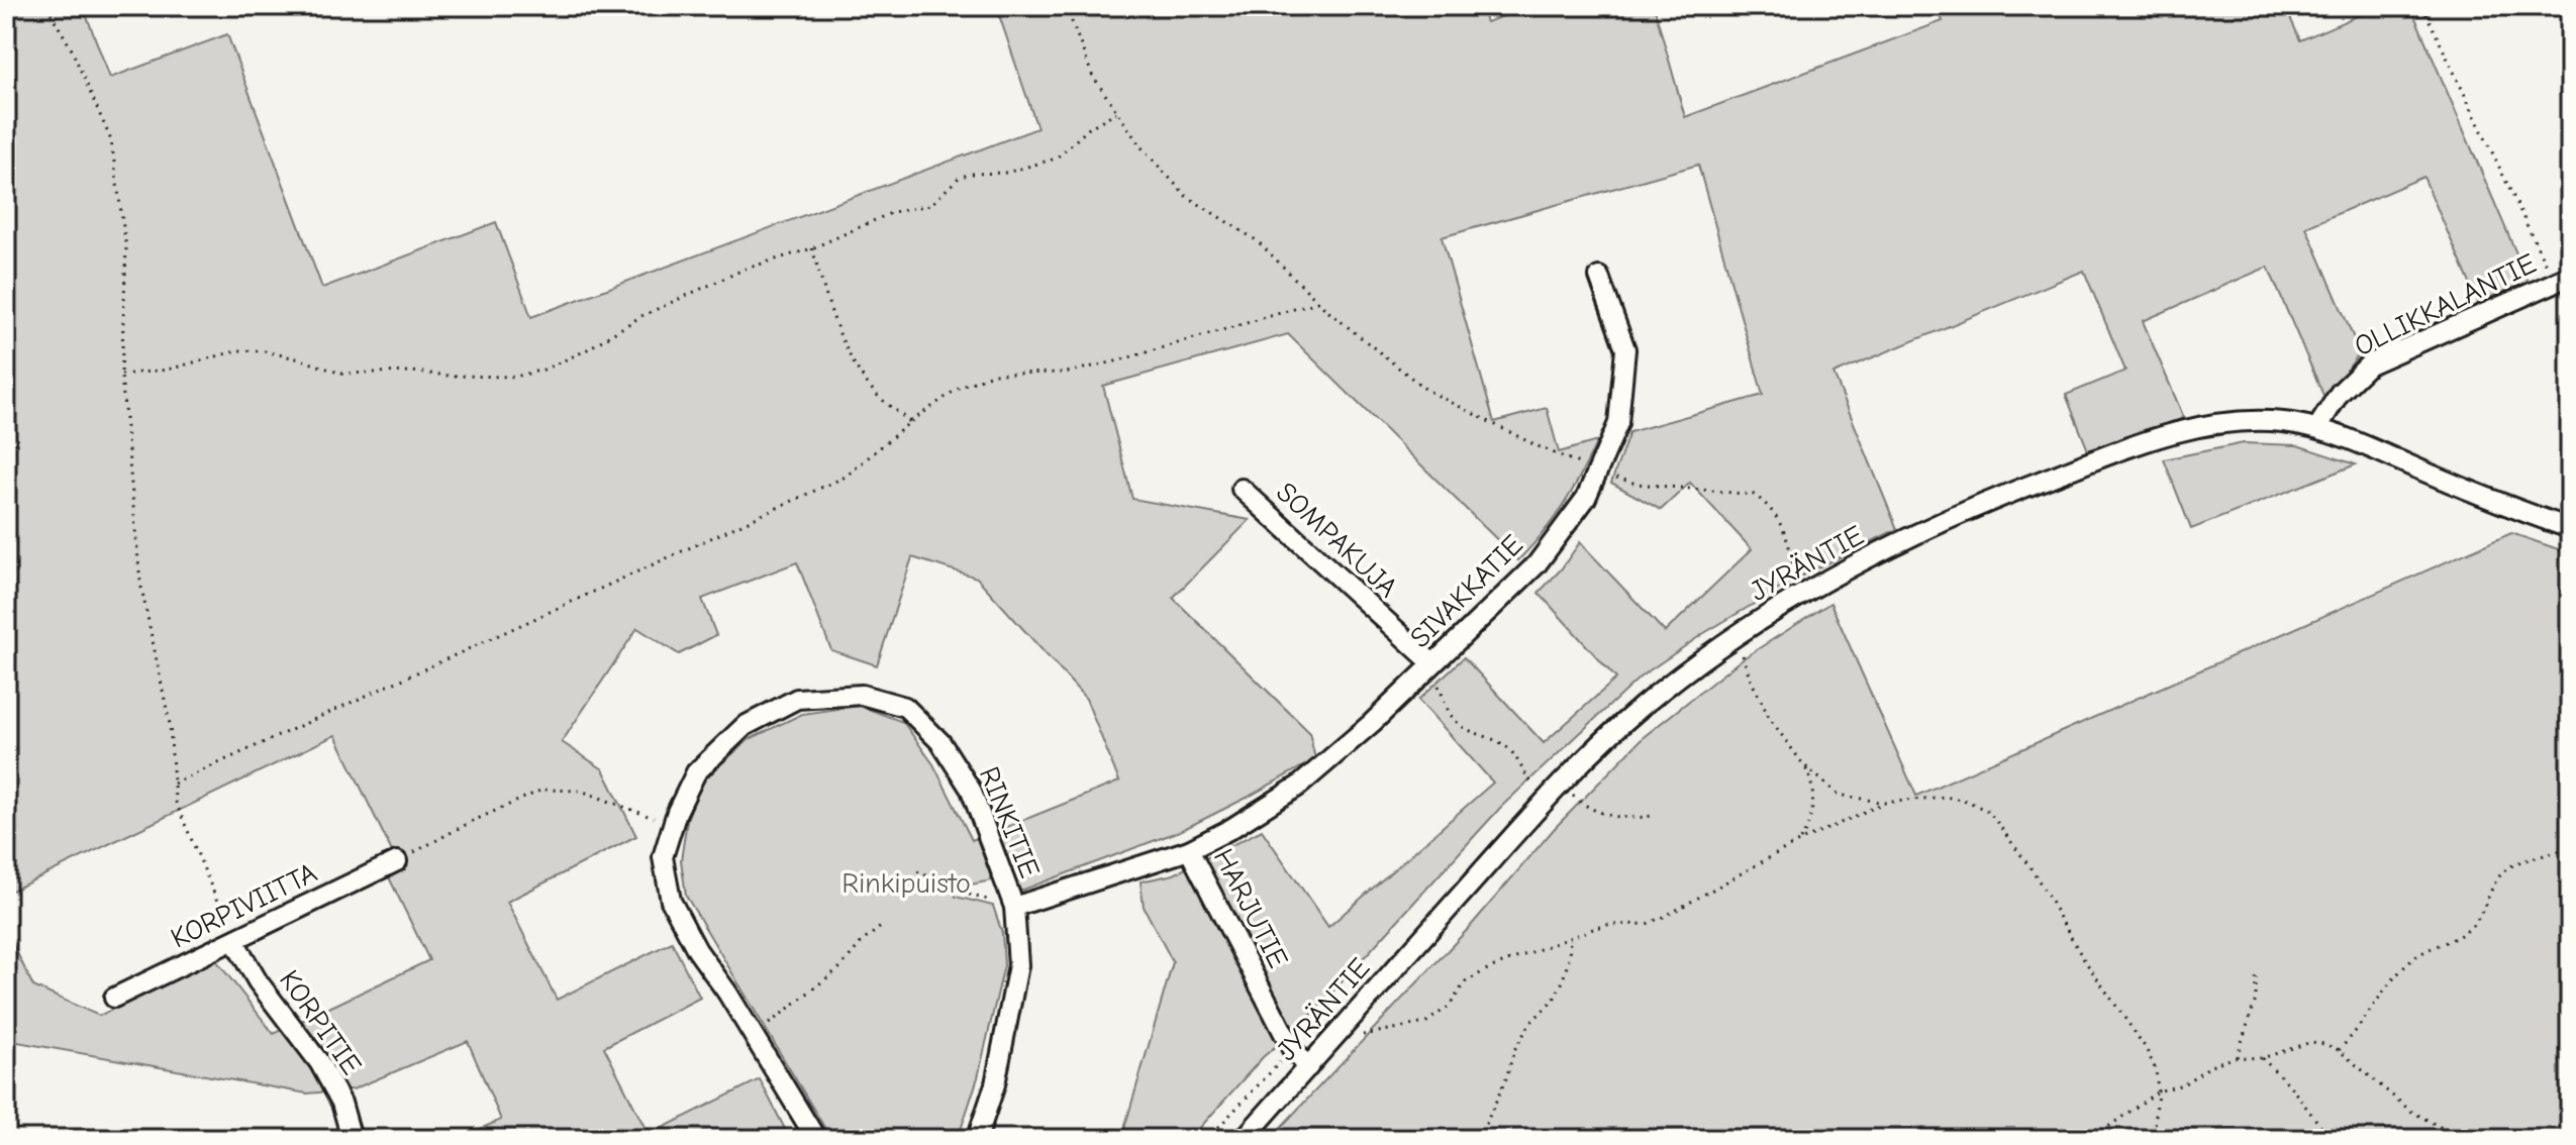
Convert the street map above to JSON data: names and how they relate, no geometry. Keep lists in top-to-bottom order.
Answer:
{
  "streets": {
    "street": [
      "OLLIKKALANTIE",
      "SOMPAKUJA",
      "JYRÄNTIE",
      "SIVAKKATIE",
      "RINKITIE",
      "KORPIVIITTA",
      "HARJUTIE",
      "KORPITIE"
    ]
  },
  "crossings": [
    ["OLLIKKALANTIE", "JYRÄNTIE"],
    ["SOMPAKUJA", "SIVAKKATIE"],
    ["JYRÄNTIE", "HARJUTIE"],
    ["SIVAKKATIE", "HARJUTIE"],
    ["RINKITIE", "HARJUTIE"],
    ["KORPIVIITTA", "KORPITIE"]
  ],
  "parks": ["Rinkipuisto"]
}
